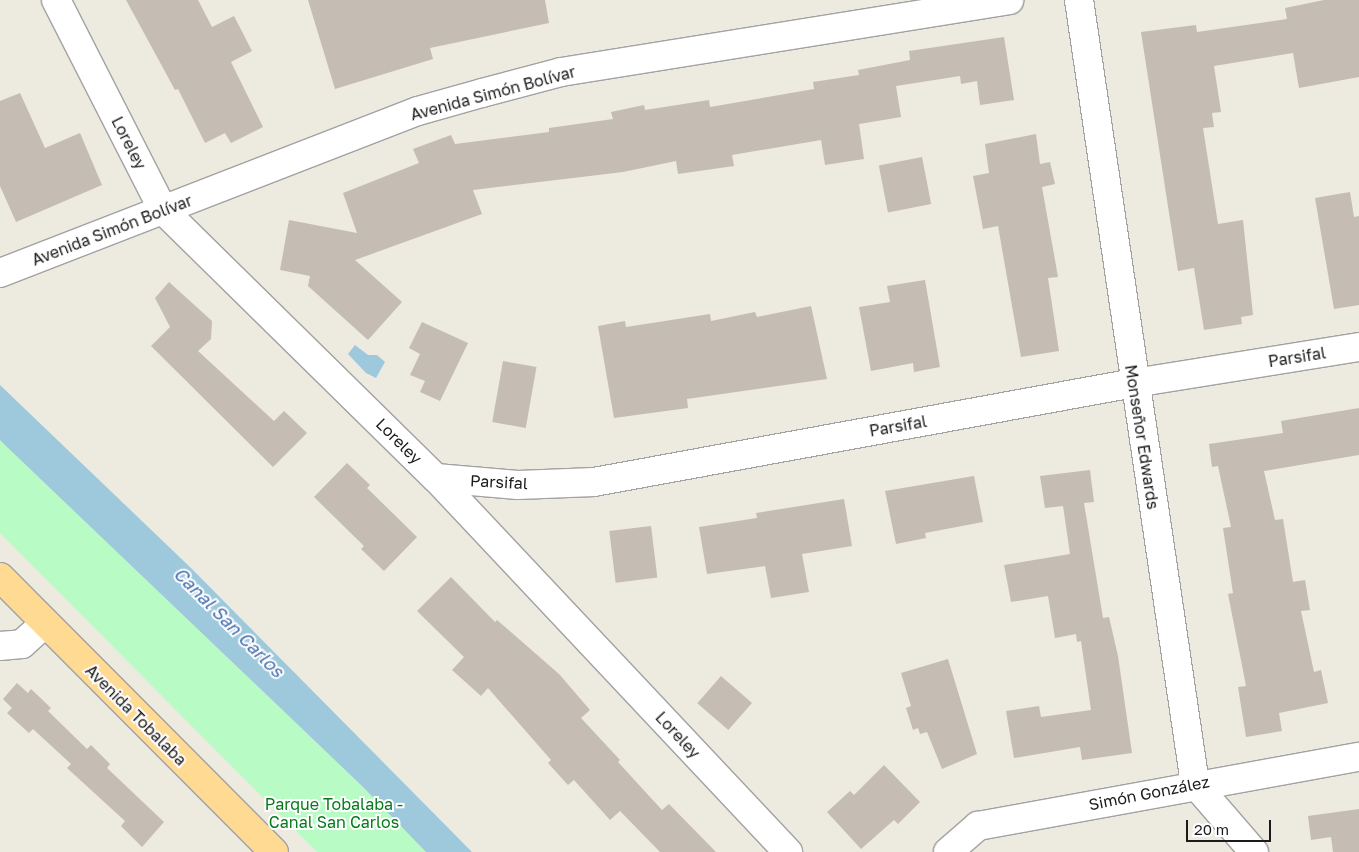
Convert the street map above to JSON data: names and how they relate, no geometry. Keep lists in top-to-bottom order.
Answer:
{
  "streets": {
    "main road": ["Avenida Tobalaba"],
    "street": [
      "Avenida Simón Bolívar",
      "Loreley",
      "Parsifal",
      "Monseñor Edwards",
      "Simón González"
    ]
  },
  "crossings": [
    ["Avenida Simón Bolívar", "Loreley"],
    ["Loreley", "Parsifal"],
    ["Parsifal", "Monseñor Edwards"],
    ["Monseñor Edwards", "Simón González"]
  ],
  "water": ["Canal San Carlos"],
  "parks": ["Parque Tobalaba - Canal San Carlos"],
  "scale_bar": "20 m"
}
